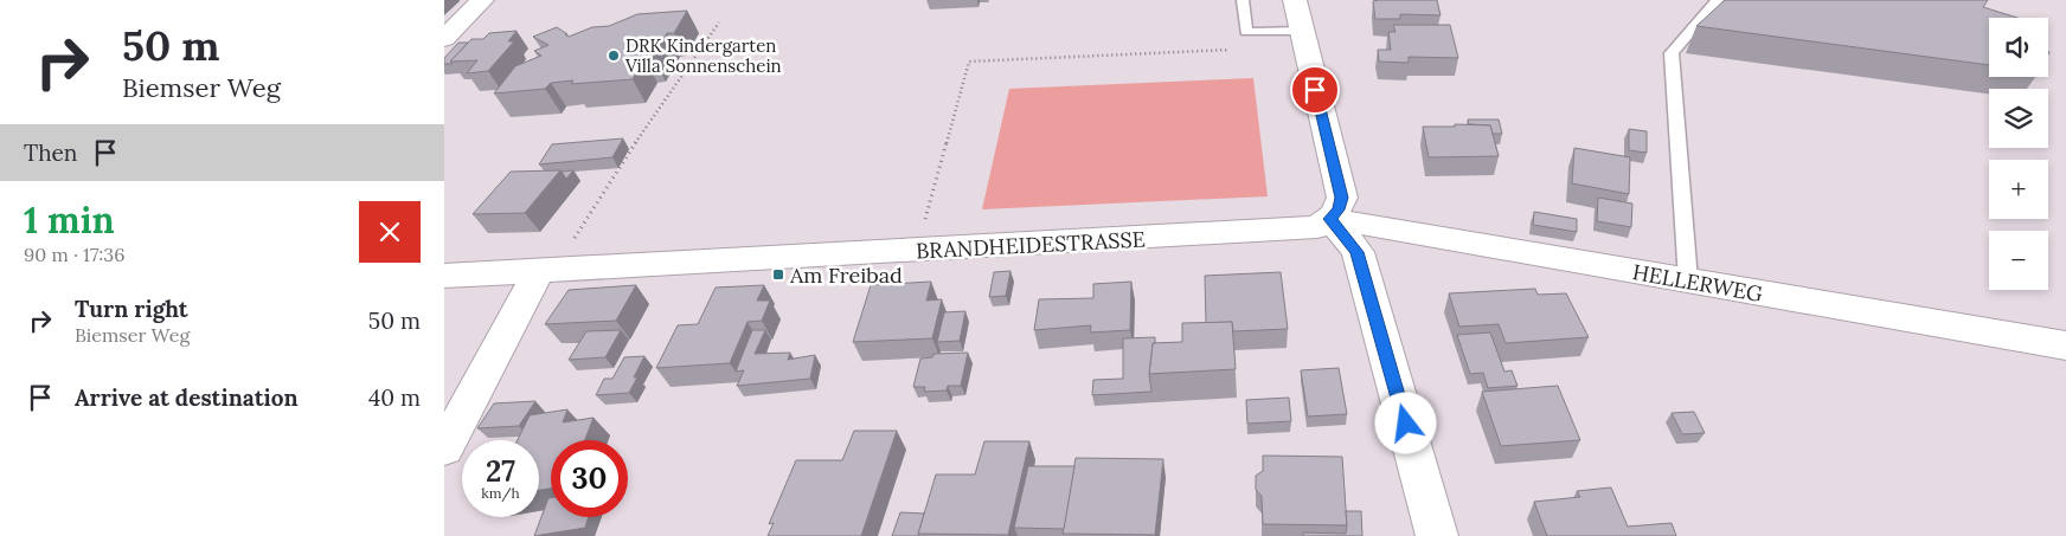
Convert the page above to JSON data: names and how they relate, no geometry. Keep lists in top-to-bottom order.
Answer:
{
  "streets": {
    "street": ["BRANDHEIDESTRASSE", "HELLERWEG"]
  },
  "crossings": [
    ["BRANDHEIDESTRASSE", "HELLERWEG"]
  ],
  "places": {
    "other": ["DRK Kindergarten Villa Sonnenschein"],
    "transit": ["Am Freibad"]
  },
  "page": {
    "turn": ["50 m", "Biemser Weg"],
    "map_buttons": ["+", "−"],
    "then": "Then",
    "heading": ["1 min", "90 m · 17:36"],
    "list": [
      {
        "name": "Turn right",
        "note": "Biemser Weg",
        "value": "50 m"
      },
      {
        "name": "Arrive at destination",
        "value": "40 m"
      }
    ],
    "speed": "27 km/h",
    "limit": "30"
  }
}
